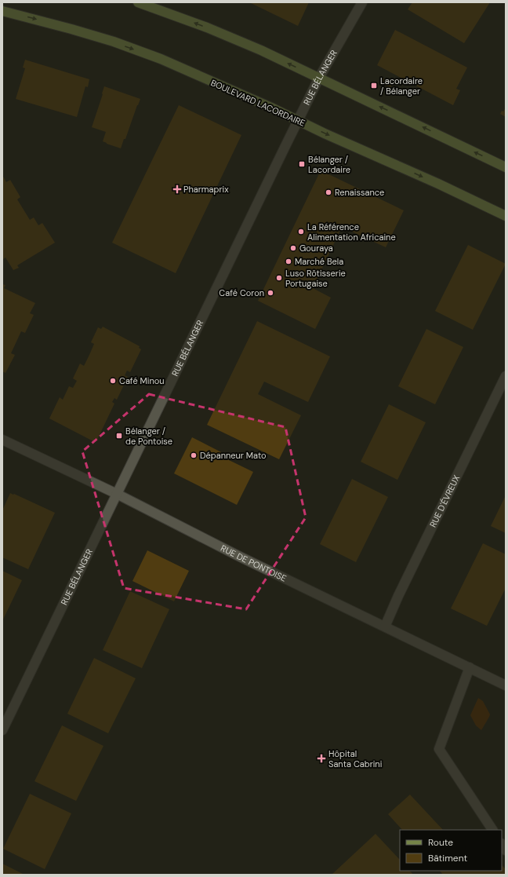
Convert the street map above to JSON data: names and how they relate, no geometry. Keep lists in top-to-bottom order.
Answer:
{
  "streets": {
    "main road": ["BOULEVARD LACORDAIRE"],
    "street": ["RUE BÉLANGER", "RUE D'ÉVREUX", "RUE DE PONTOISE"]
  },
  "crossings": [
    ["RUE BÉLANGER", "BOULEVARD LACORDAIRE"],
    ["RUE BÉLANGER", "RUE DE PONTOISE"],
    ["RUE D'ÉVREUX", "RUE DE PONTOISE"]
  ],
  "places": {
    "transit": ["Lacordaire / Bélanger", "Bélanger / Lacordaire", "Bélanger / de Pontoise"],
    "health": ["Pharmaprix", "Hôpital Santa Cabrini"],
    "other": [
      "Renaissance",
      "La Référence Alimentation Africaine",
      "Gouraya",
      "Marché Bela",
      "Luso Rôtisserie Portugaise",
      "Café Coron",
      "Café Minou",
      "Dépanneur Mato"
    ]
  },
  "legend": ["Route", "Bâtiment"]
}
